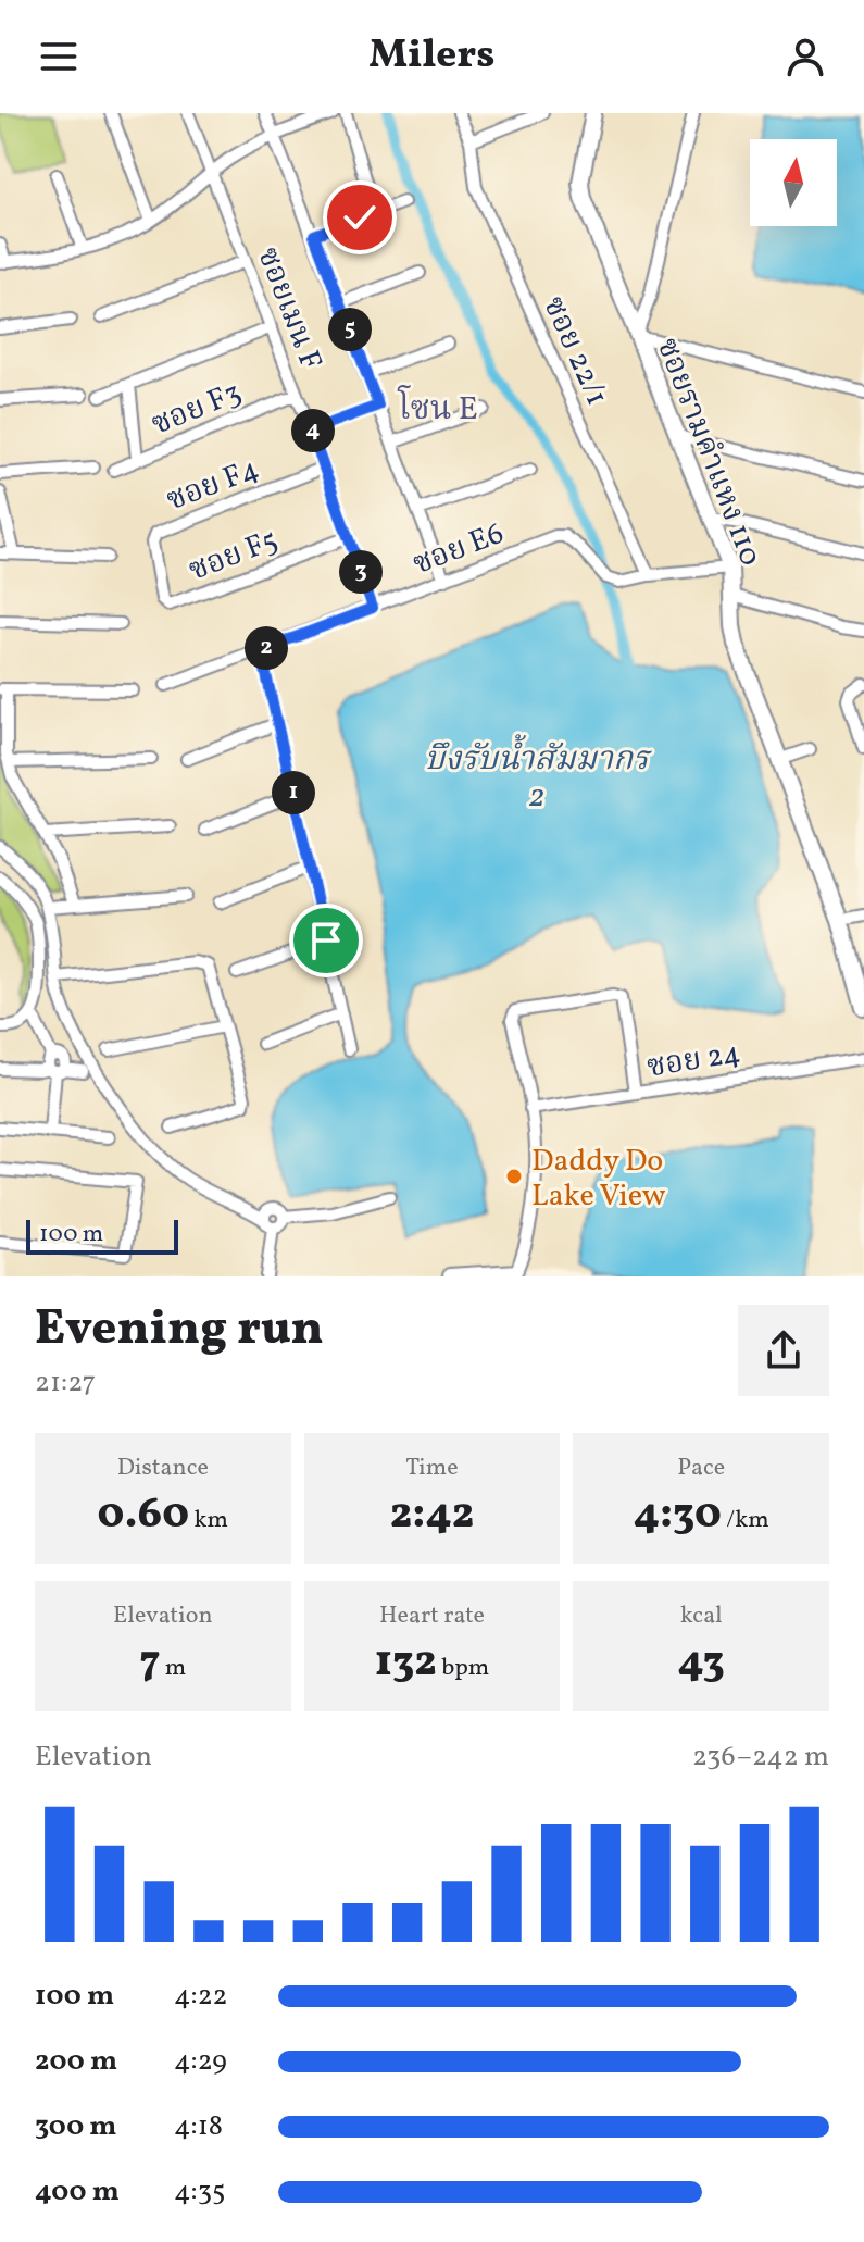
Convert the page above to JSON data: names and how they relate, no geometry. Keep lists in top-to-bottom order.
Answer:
{
  "streets": {
    "street": [
      "ซอยเมน F",
      "ซอย 22/1",
      "ซอย F3",
      "ซอยรามคำแหง 110",
      "ซอย F4",
      "ซอย E6",
      "ซอย F5",
      "ซอย 24"
    ]
  },
  "crossings": [
    ["ซอยเมน F", "ซอย F3"],
    ["ซอยเมน F", "ซอย F4"],
    ["ซอยเมน F", "ซอย E6"],
    ["ซอยเมน F", "ซอย F5"],
    ["ซอย 22/1", "ซอย E6"],
    ["ซอย F4", "ซอย F5"]
  ],
  "districts": ["โซน E"],
  "water": ["บึงรับน้ำสัมมากร 2"],
  "places": ["Daddy Do Lake View"],
  "scale_bar": "100 m",
  "north": "top",
  "page": {
    "header": "Milers",
    "pins": [
      "5",
      "4",
      "3",
      "2",
      "1"
    ],
    "scale": "100 m",
    "heading": ["Evening run", "21:27"],
    "stats": [
      ["Distance", "0.60 km"],
      ["Time", "2:42"],
      ["Pace", "4:30 /km"],
      ["Elevation", "7 m"],
      ["Heart rate", "132 bpm"],
      ["kcal", "43"]
    ],
    "chart": ["Elevation", "236–242 m"],
    "list": [
      {
        "name": "100 m",
        "note": "4:22"
      },
      {
        "name": "200 m",
        "note": "4:29"
      },
      {
        "name": "300 m",
        "note": "4:18"
      },
      {
        "name": "400 m",
        "note": "4:35"
      }
    ]
  }
}
